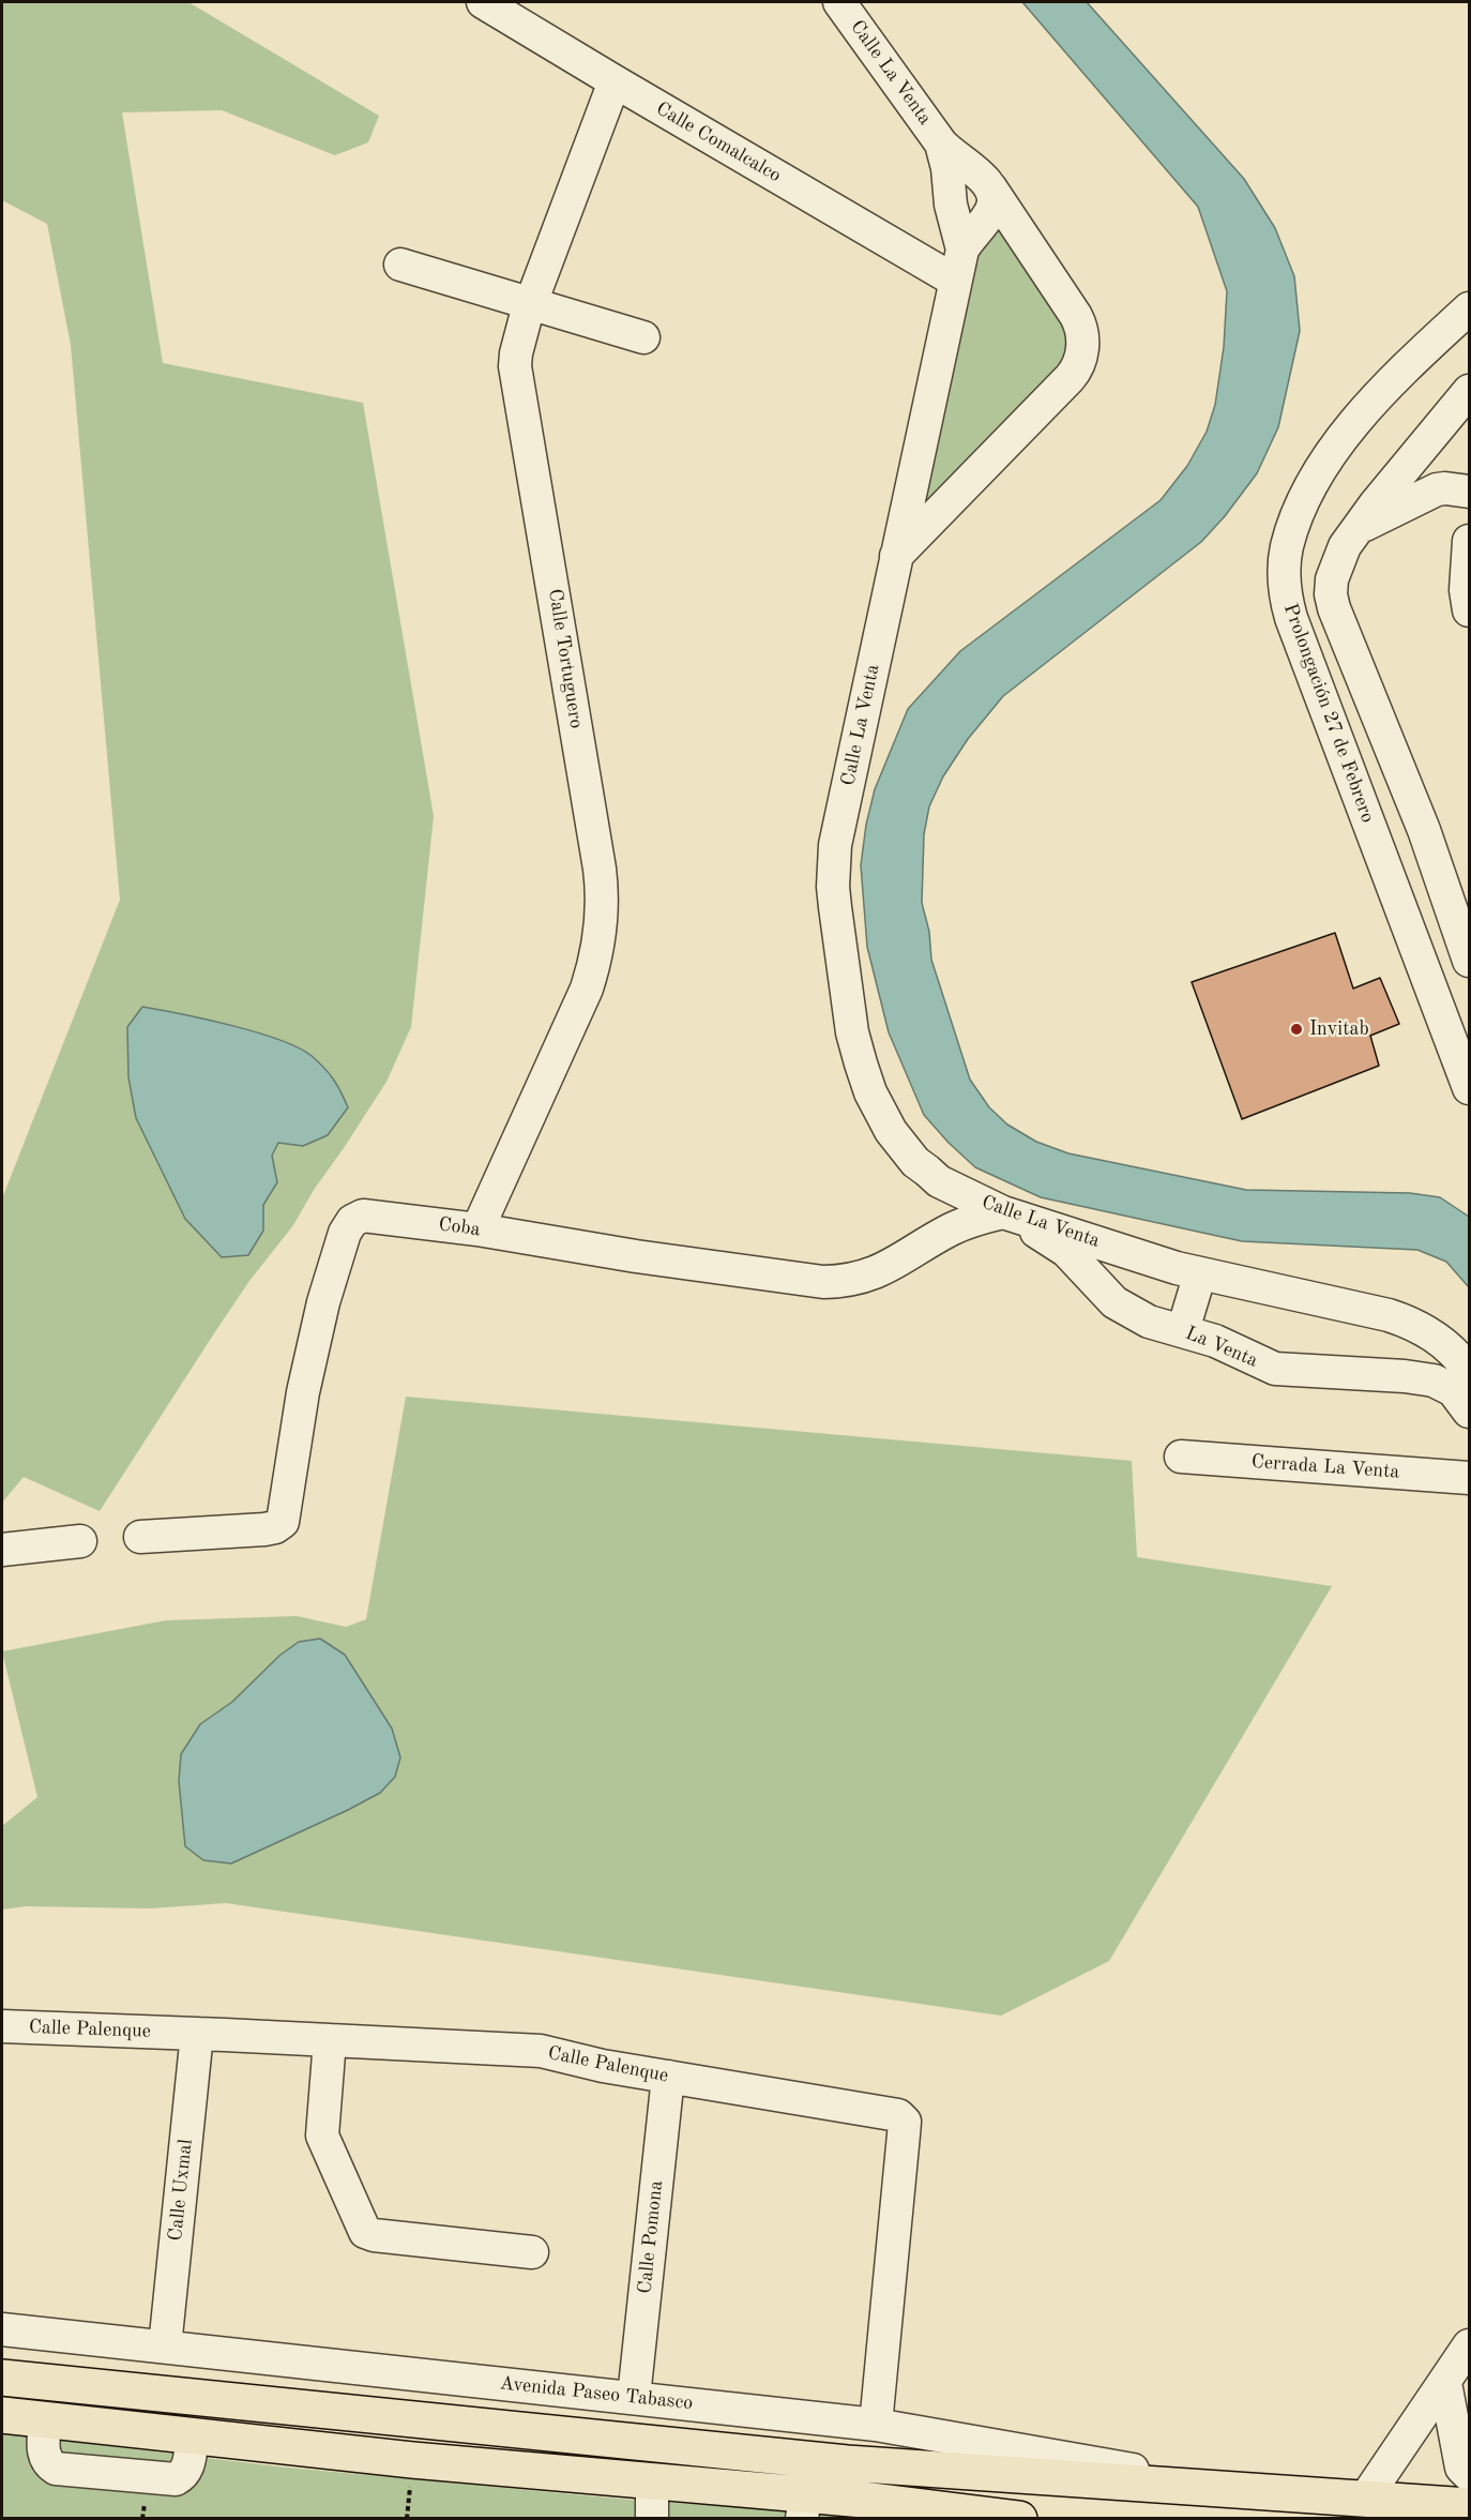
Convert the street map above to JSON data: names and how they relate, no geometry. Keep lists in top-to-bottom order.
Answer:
{
  "streets": {
    "main road": ["Avenida Paseo Tabasco"],
    "street": [
      "Calle La Venta",
      "Calle Comalcalco",
      "Calle Tortuguero",
      "Prolongación 27 de Febrero",
      "Coba",
      "La Venta",
      "Cerrada La Venta",
      "Calle Palenque",
      "Calle Uxmal",
      "Calle Pomona"
    ]
  },
  "crossings": [
    ["Calle La Venta", "Calle Comalcalco"],
    ["Calle La Venta", "Coba"],
    ["Calle La Venta", "La Venta"],
    ["Calle Comalcalco", "Calle Tortuguero"],
    ["Calle Tortuguero", "Coba"],
    ["Coba", "La Venta"],
    ["Calle Palenque", "Calle Uxmal"],
    ["Calle Palenque", "Calle Pomona"],
    ["Calle Palenque", "Avenida Paseo Tabasco"],
    ["Calle Uxmal", "Avenida Paseo Tabasco"],
    ["Calle Pomona", "Avenida Paseo Tabasco"]
  ],
  "places": ["Invitab"]
}
